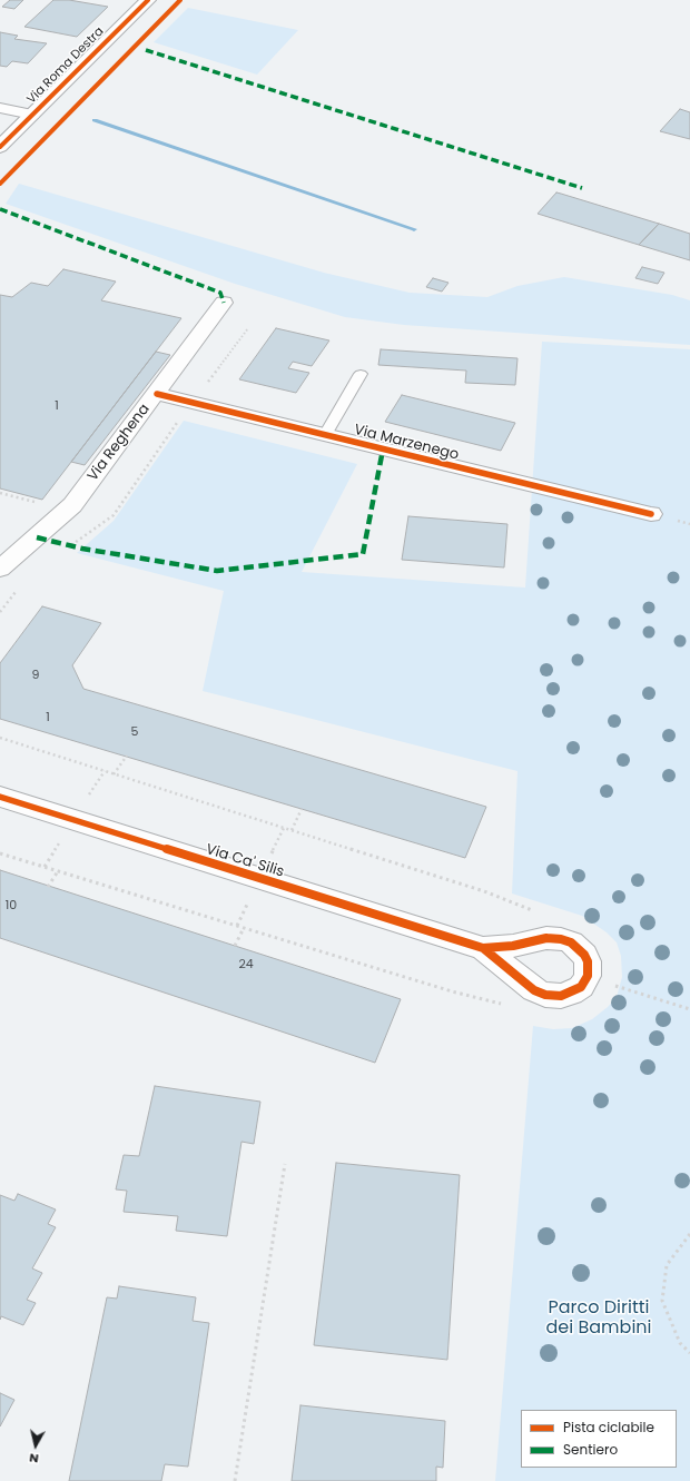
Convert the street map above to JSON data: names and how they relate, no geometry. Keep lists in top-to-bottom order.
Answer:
{
  "streets": {
    "street": [
      "Via Roma Destra",
      "Via Reghena",
      "Via Marzenego",
      "Via Ca' Silis"
    ]
  },
  "crossings": [
    ["Via Reghena", "Via Marzenego"]
  ],
  "parks": ["Parco Diritti dei Bambini"],
  "house_numbers": [
    "1",
    "9",
    "1",
    "5",
    "10",
    "24"
  ],
  "legend": ["Pista ciclabile", "Sentiero"],
  "north": "bottom"
}
